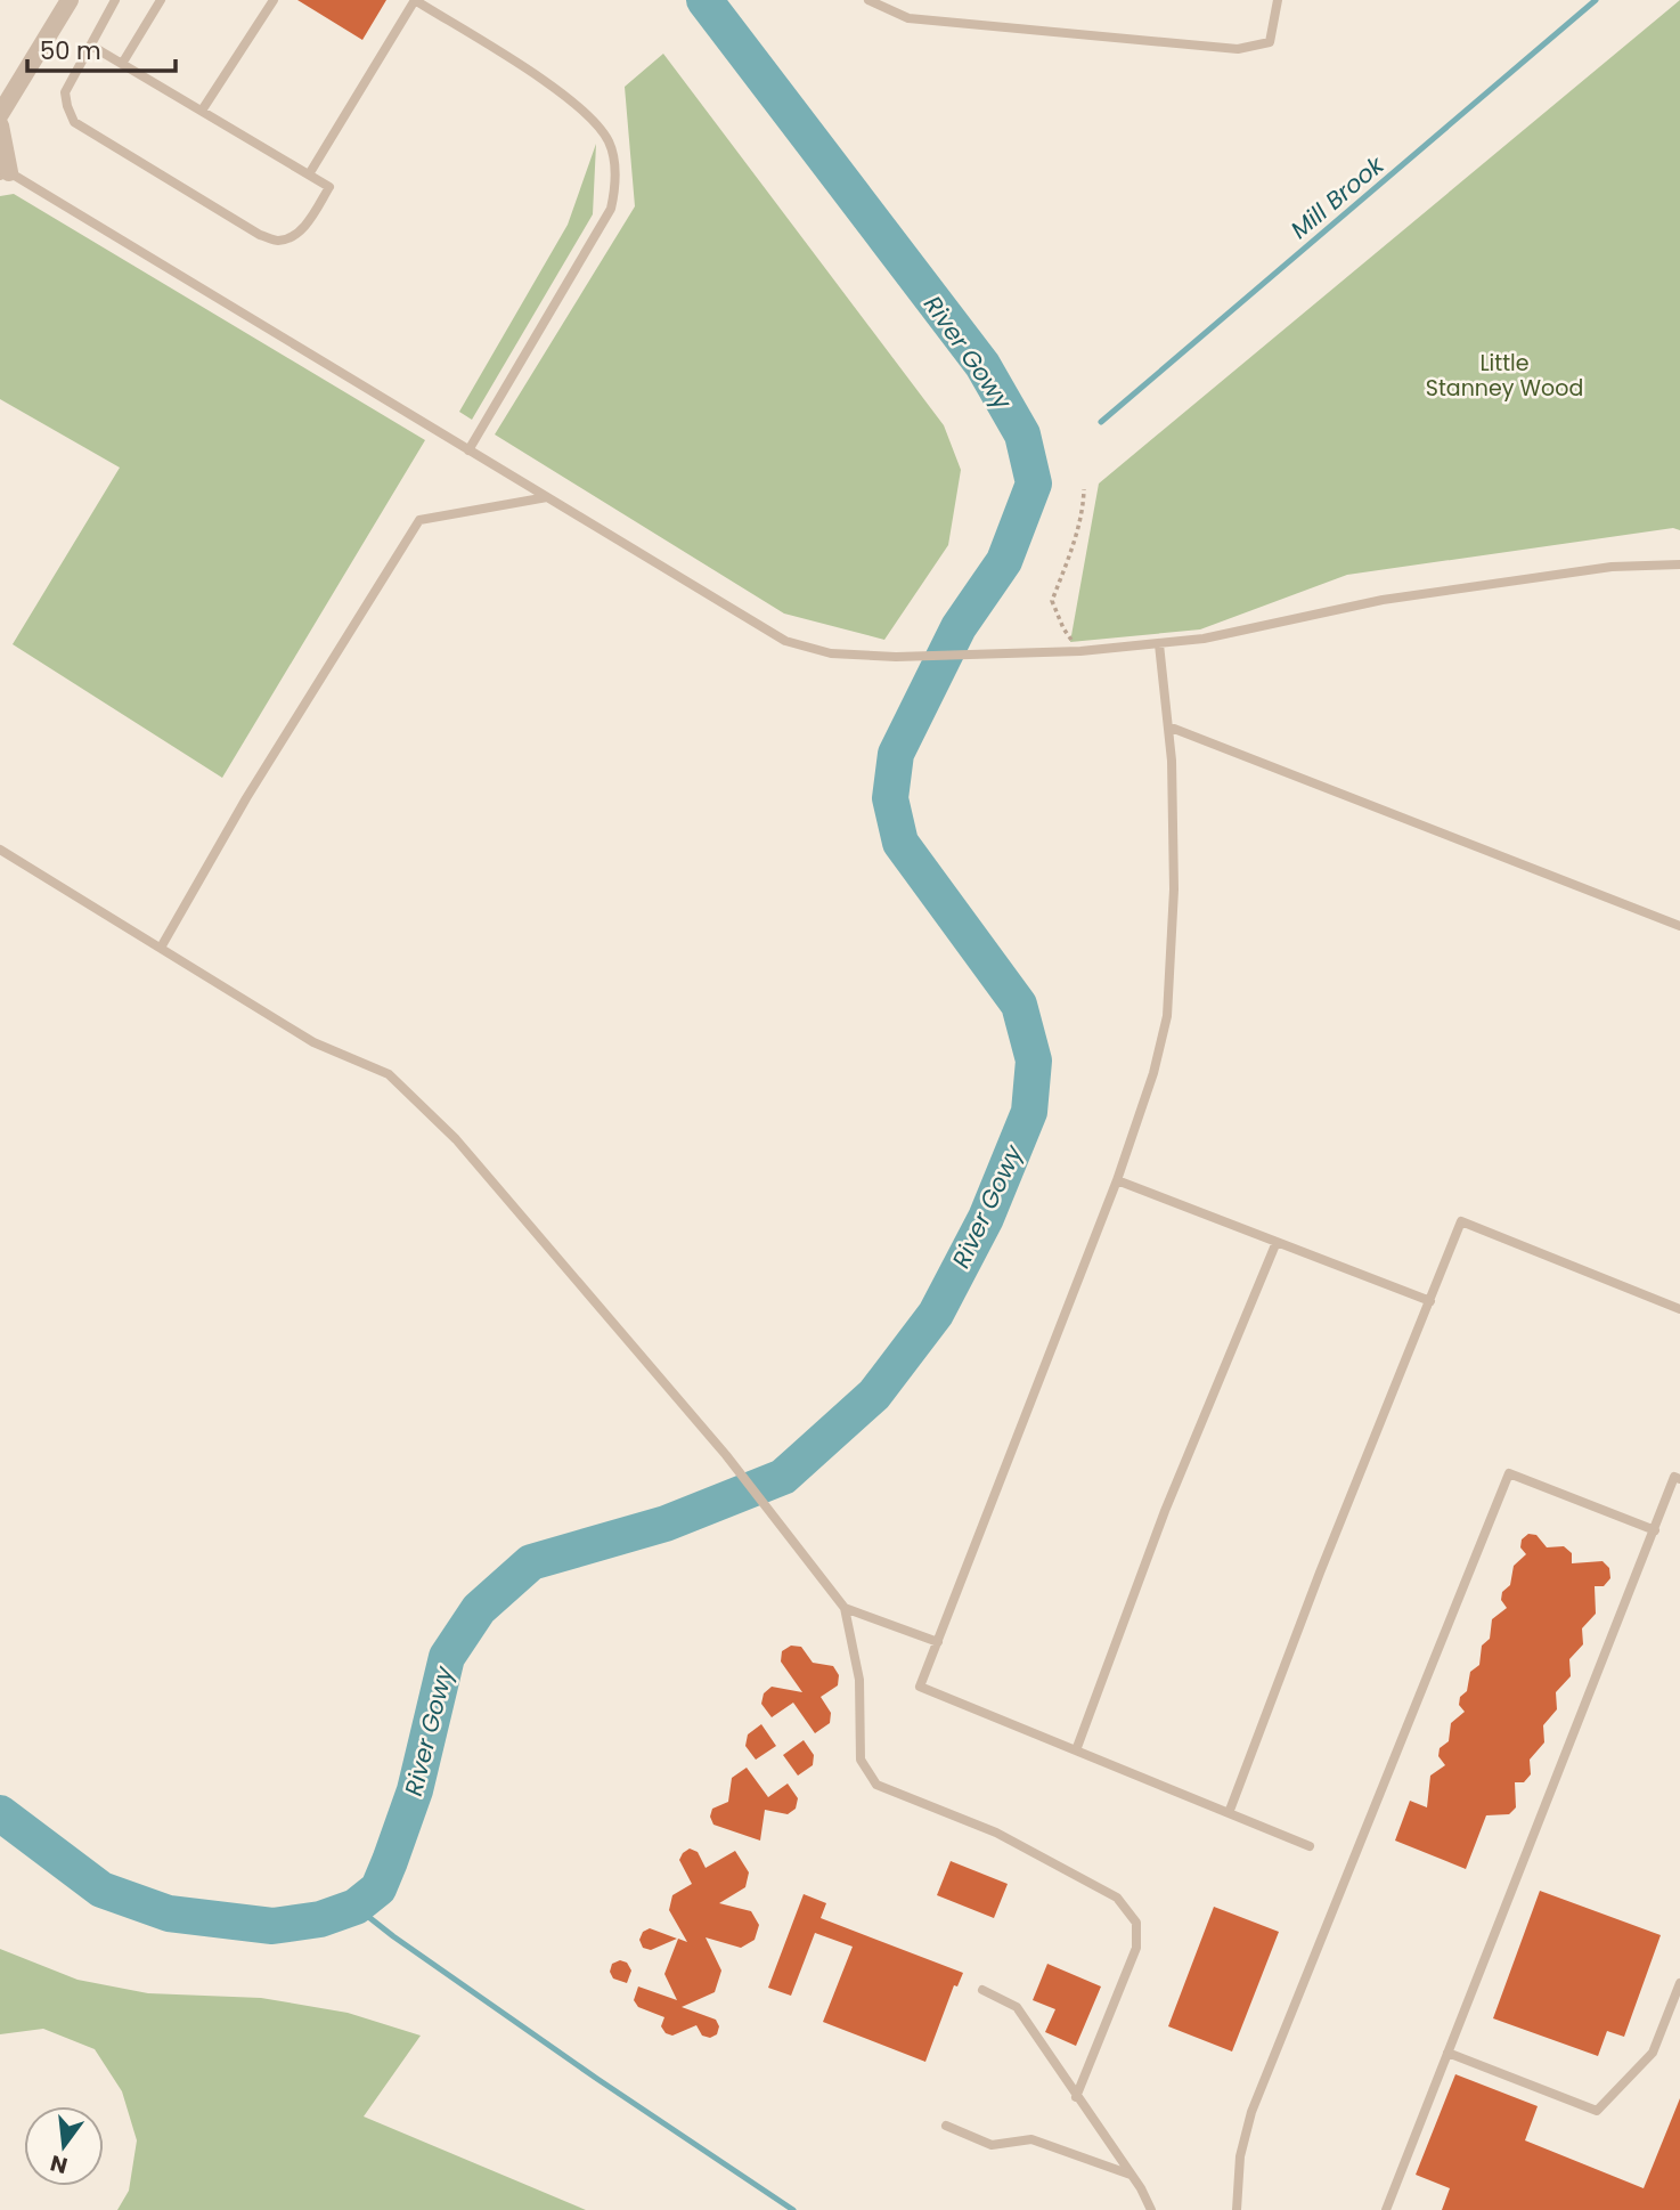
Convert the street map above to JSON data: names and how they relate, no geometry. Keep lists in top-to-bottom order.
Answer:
{
  "water": ["Mill Brook", "River Gowy"],
  "parks": ["Little Stanney Wood"],
  "scale_bar": "50 m",
  "north": "bottom"
}
